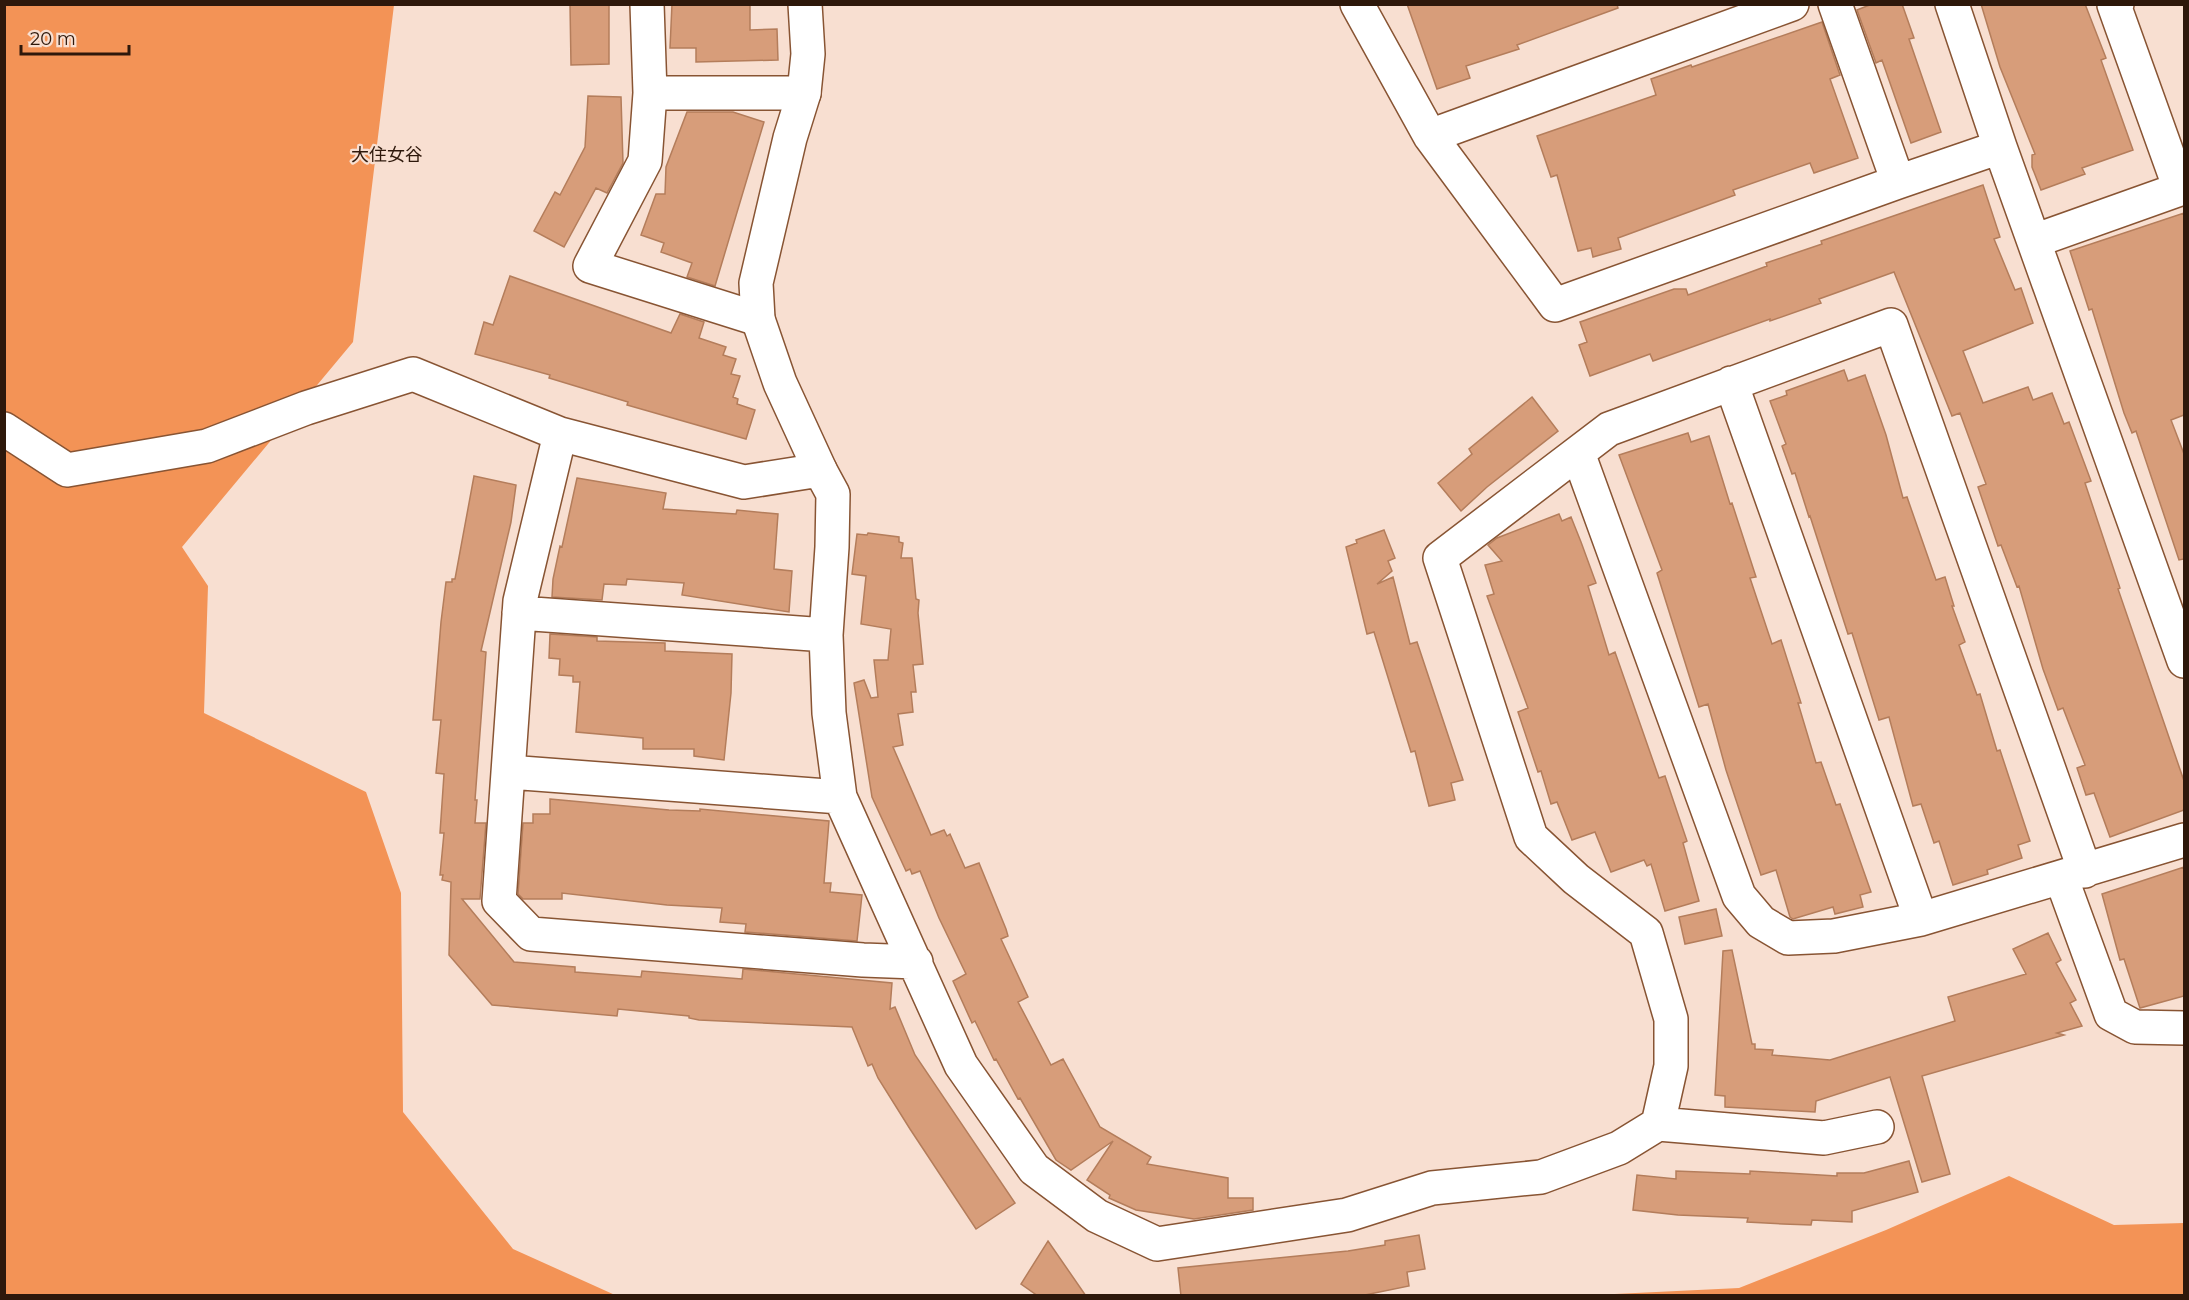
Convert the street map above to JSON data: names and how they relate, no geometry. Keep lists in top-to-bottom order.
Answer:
{
  "districts": ["大住女谷"],
  "scale_bar": "20 m"
}
